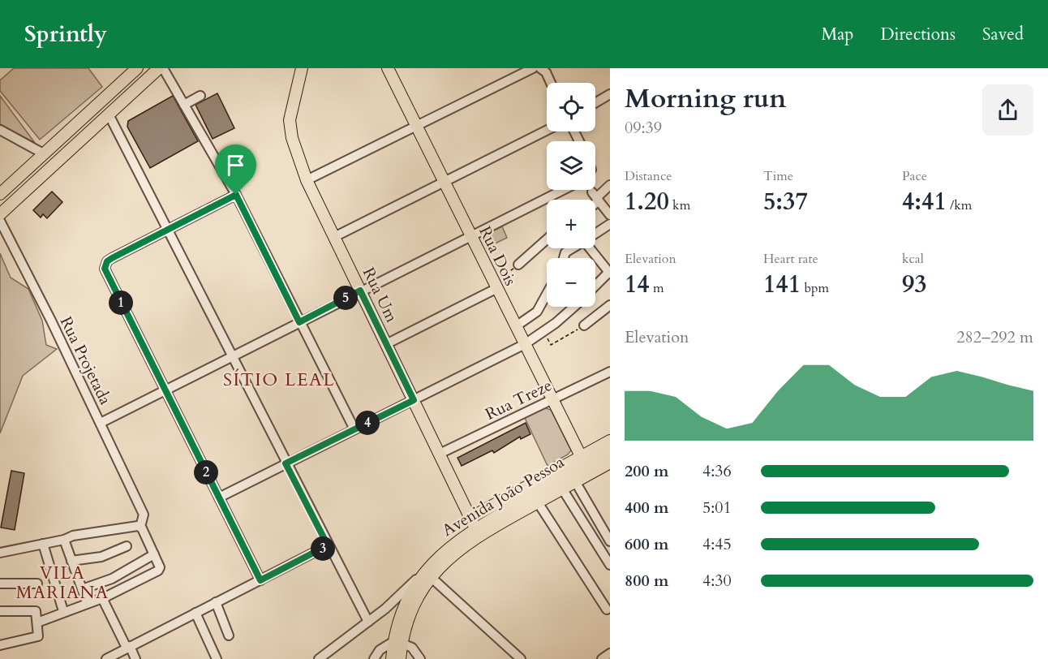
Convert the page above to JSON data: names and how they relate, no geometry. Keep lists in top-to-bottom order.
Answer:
{
  "streets": {
    "main road": ["Rua Dois", "Rua Um", "Avenida João Pessoa"],
    "street": ["Rua Projetada", "Rua Treze"]
  },
  "crossings": [
    ["Rua Dois", "Rua Treze"],
    ["Rua Um", "Rua Treze"],
    ["Rua Um", "Avenida João Pessoa"]
  ],
  "districts": ["SÍTIO LEAL", "VILA MARIANA"],
  "page": {
    "header": "Sprintly",
    "nav": ["Map", "Directions", "Saved"],
    "heading": ["Morning run", "09:39"],
    "map_buttons": ["+", "−"],
    "stats": [
      ["Distance", "1.20 km"],
      ["Time", "5:37"],
      ["Pace", "4:41 /km"],
      ["Elevation", "14 m"],
      ["Heart rate", "141 bpm"],
      ["kcal", "93"]
    ],
    "pins": [
      "5",
      "1",
      "4",
      "2",
      "3"
    ],
    "chart": ["Elevation", "282–292 m"],
    "list": [
      {
        "name": "200 m",
        "note": "4:36"
      },
      {
        "name": "400 m",
        "note": "5:01"
      },
      {
        "name": "600 m",
        "note": "4:45"
      },
      {
        "name": "800 m",
        "note": "4:30"
      }
    ]
  }
}
